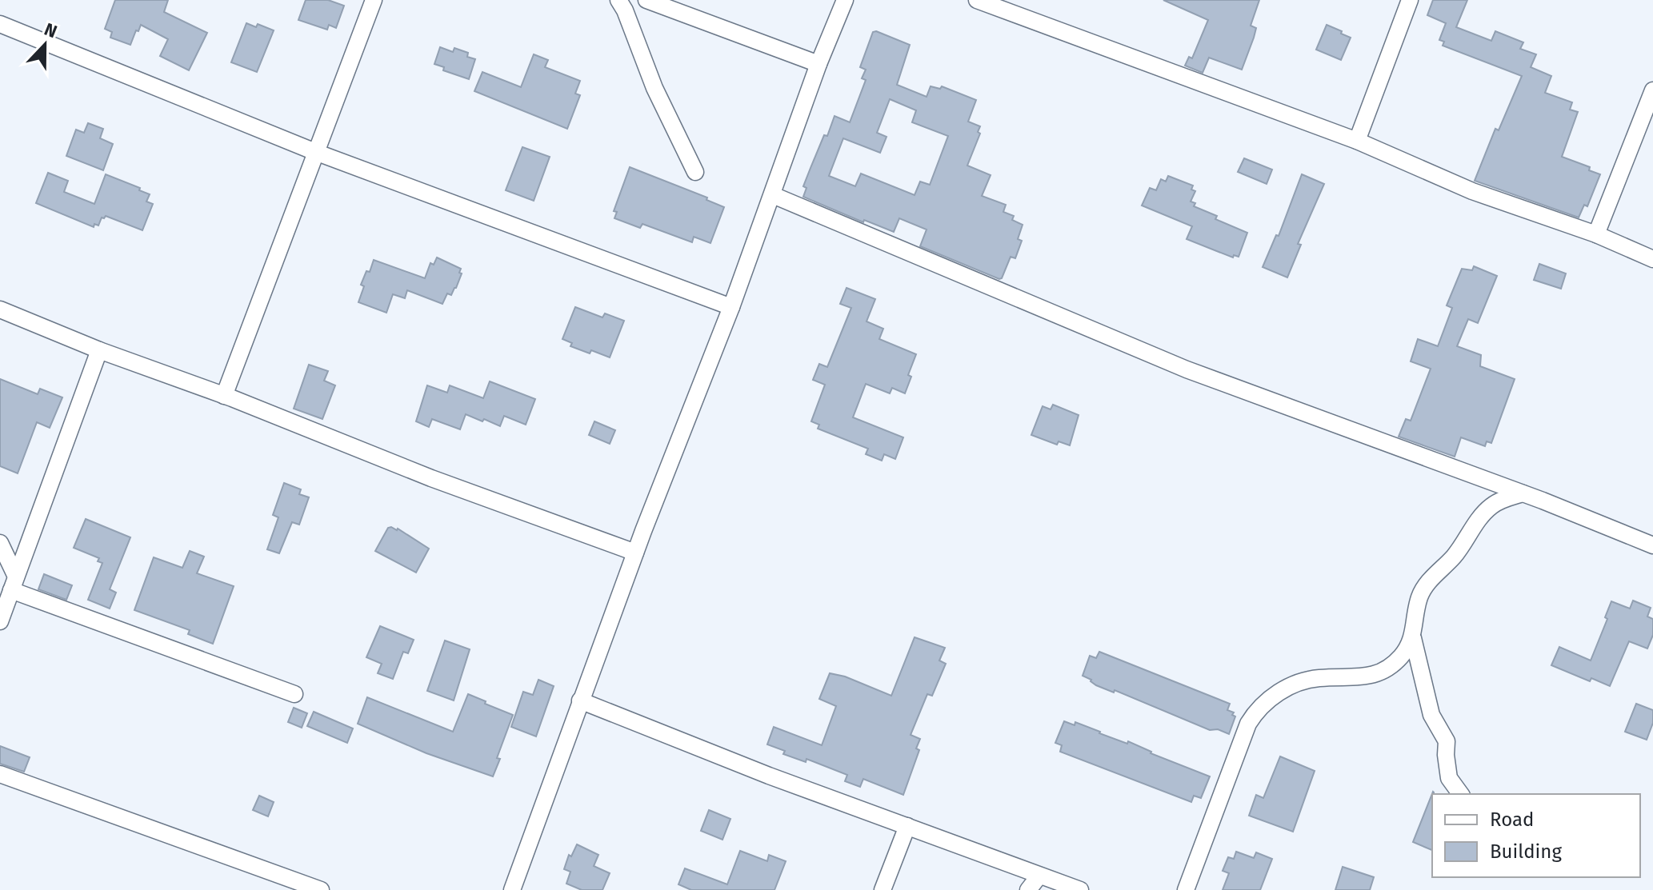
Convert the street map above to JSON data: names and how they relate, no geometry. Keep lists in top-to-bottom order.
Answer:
{
  "legend": ["Road", "Building"],
  "north": "top"
}
